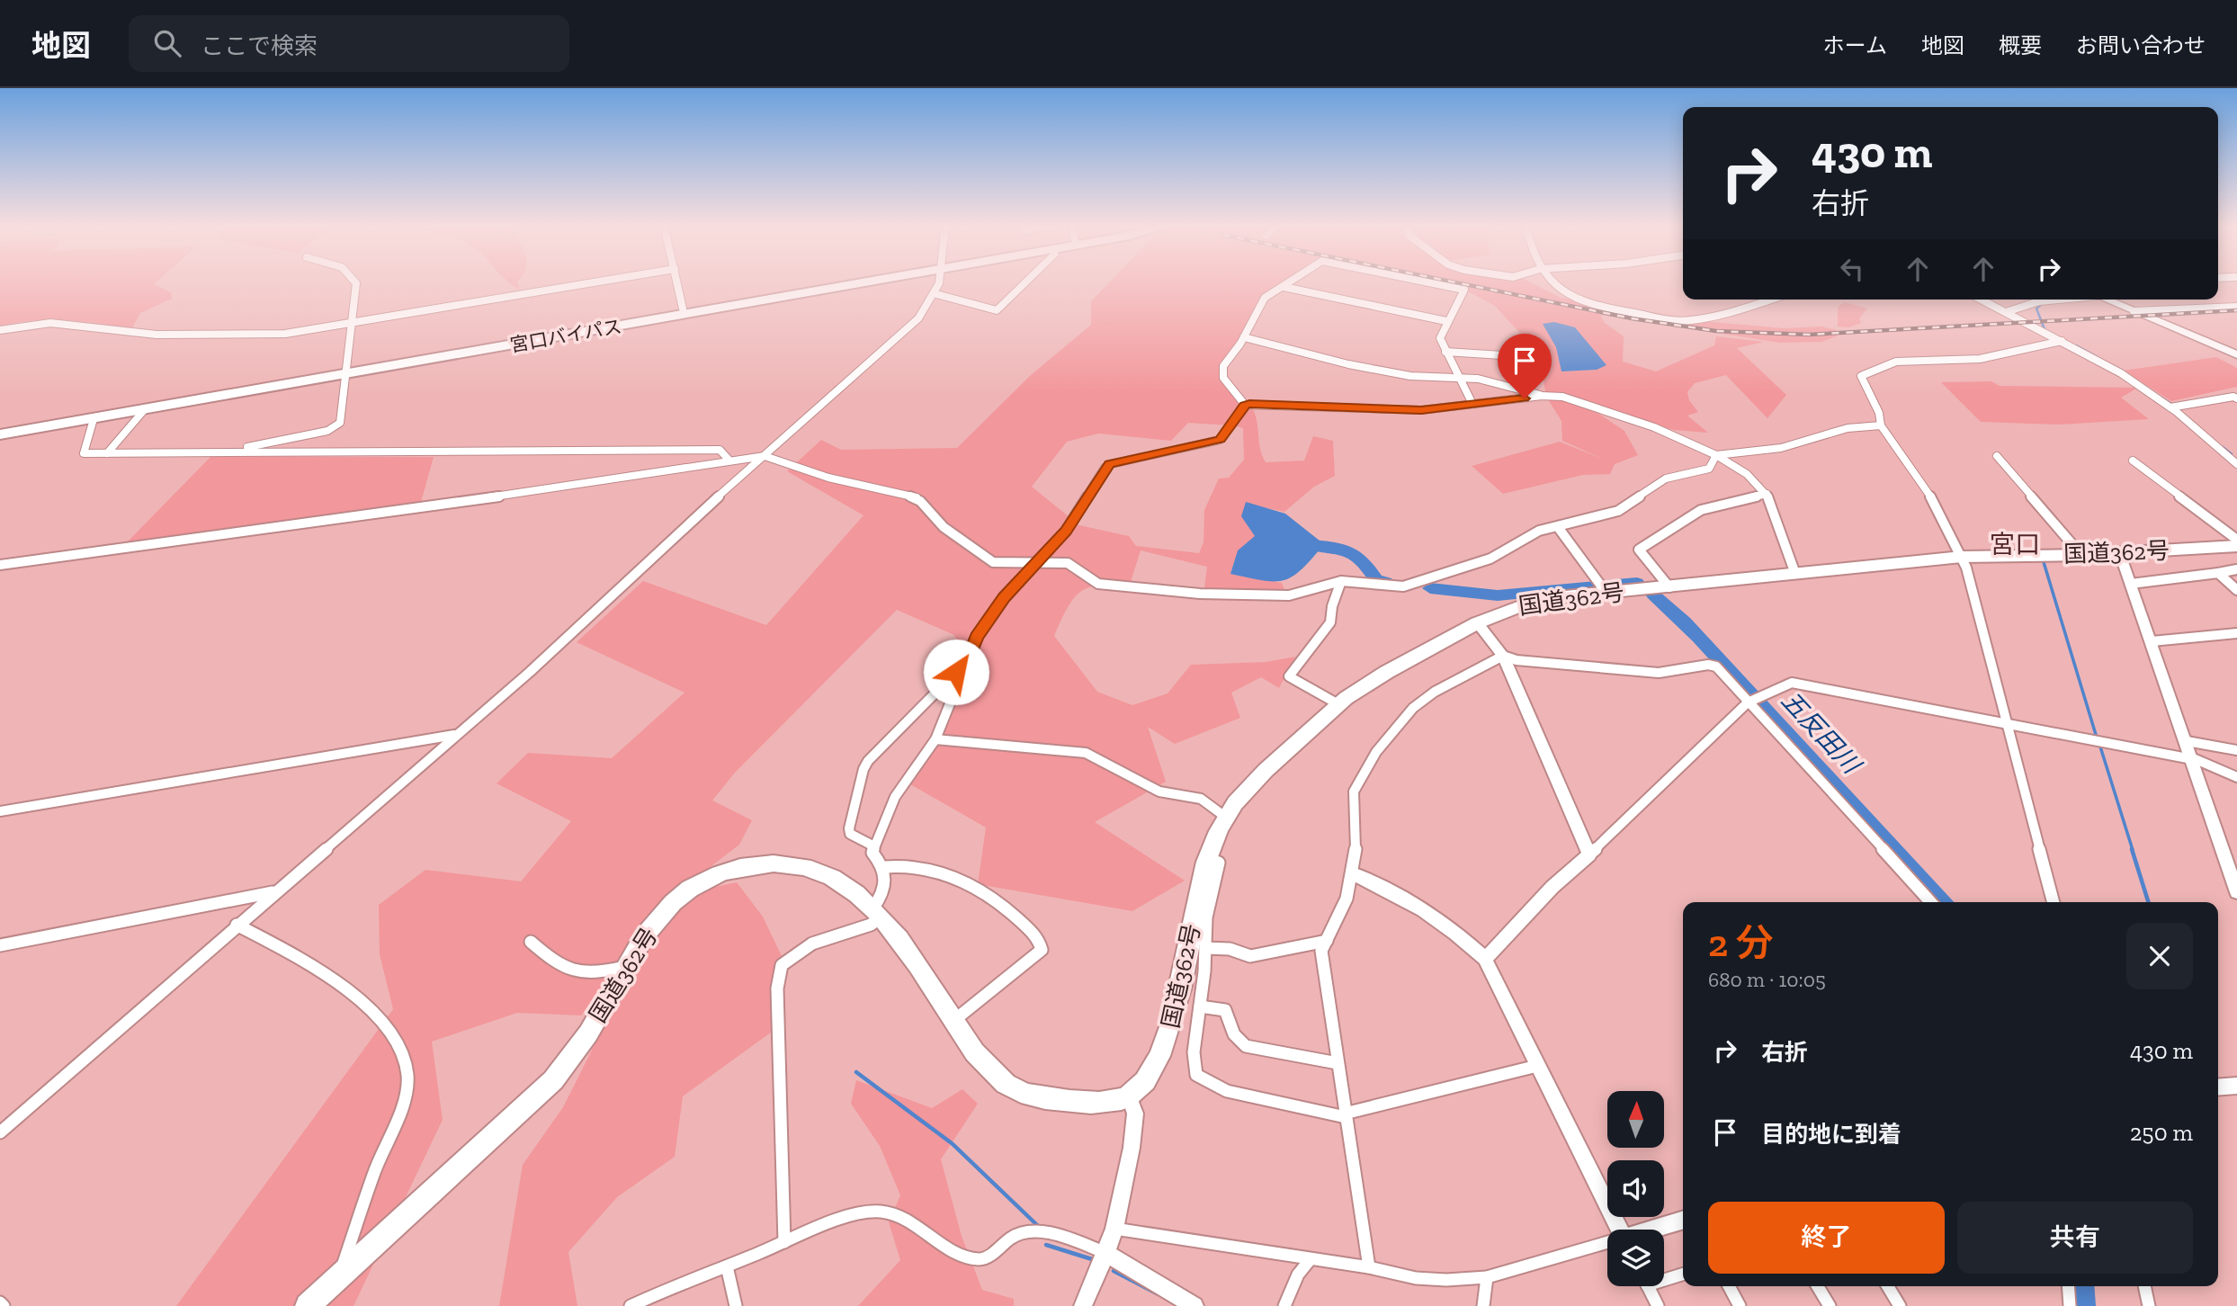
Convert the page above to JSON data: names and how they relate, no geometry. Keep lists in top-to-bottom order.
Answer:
{
  "streets": {
    "highway": ["宮口バイパス", "国道362号"]
  },
  "districts": ["宮口"],
  "water": ["五反田川"],
  "north": "top",
  "page": {
    "header": "地図",
    "search": "ここで検索",
    "nav": [
      "ホーム",
      "地図",
      "概要",
      "お問い合わせ"
    ],
    "turn": ["430 m", "右折"],
    "heading": ["2 分", "680 m · 10:05"],
    "list": [
      {
        "name": "右折",
        "value": "430 m"
      },
      {
        "name": "目的地に到着",
        "value": "250 m"
      }
    ],
    "buttons": ["終了", "共有"]
  }
}
